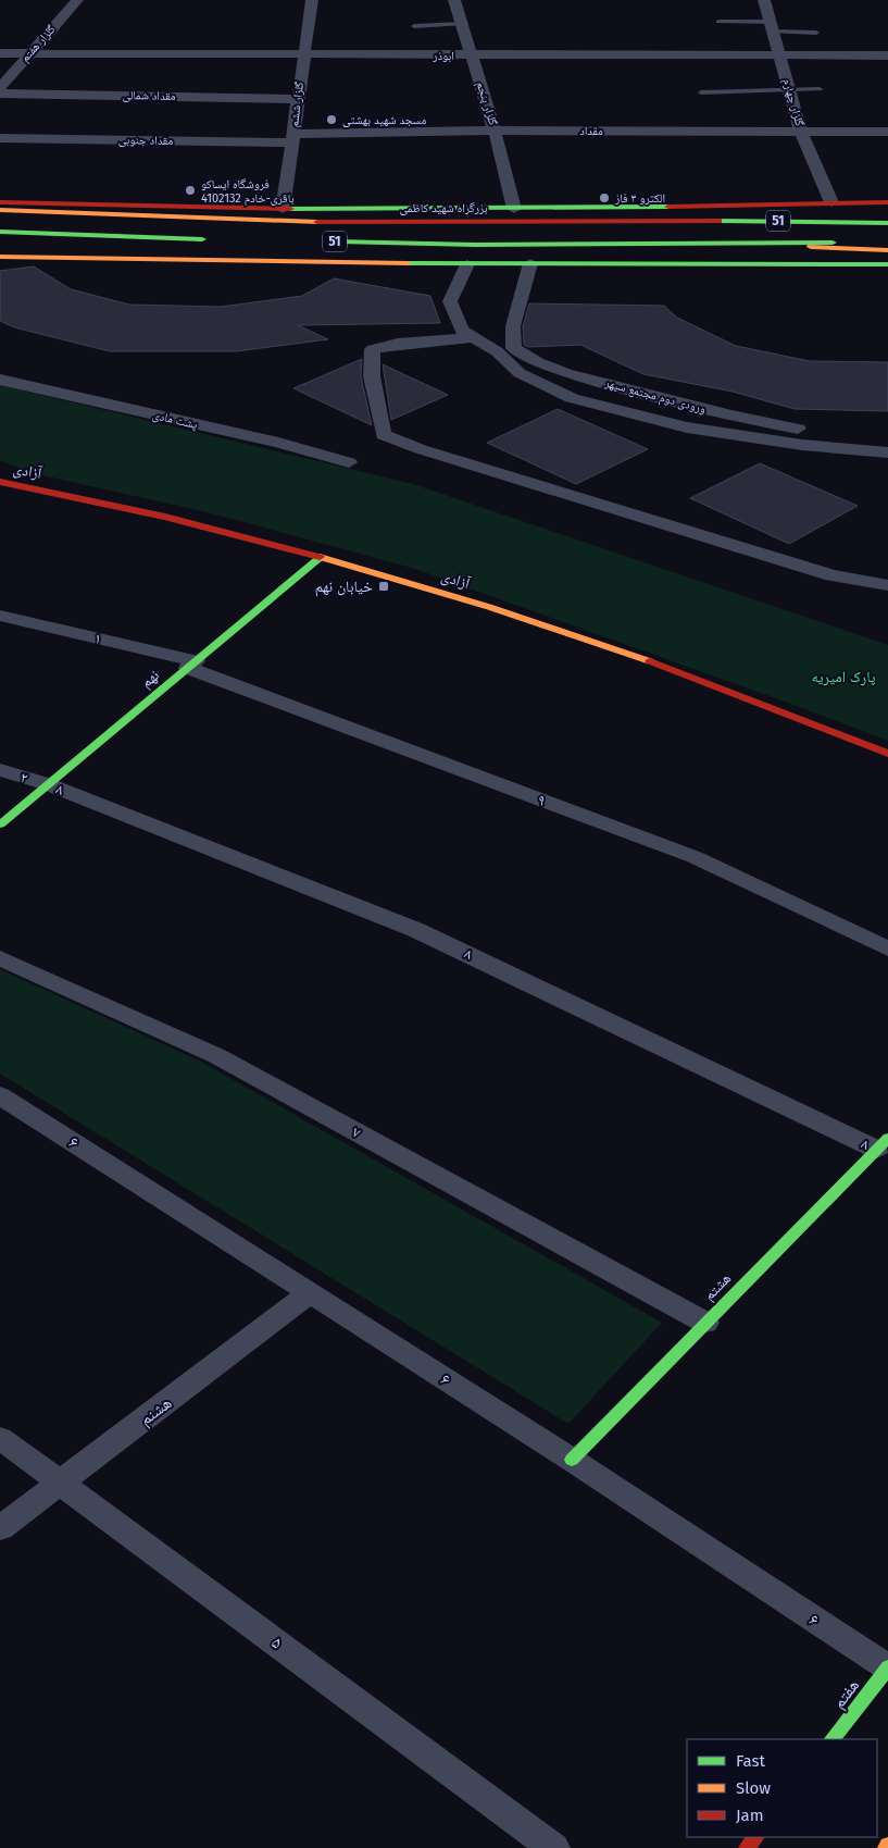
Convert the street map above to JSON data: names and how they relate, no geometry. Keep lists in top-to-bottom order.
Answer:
{
  "streets": {
    "main road": [
      "بزرگراه شهید کاظمی",
      "51",
      "آزادی",
      "نهم",
      "هشتم",
      "هفتم"
    ],
    "street": [
      "گلزار هفتم",
      "ابوذر",
      "مقداد شمالی",
      "گلزار چهارم",
      "گلزار پنجم",
      "گلزار ششم",
      "مقداد",
      "مقداد جنوبی",
      "ورودی دوم مجتمع سپهر",
      "پشت مادی",
      "۱",
      "۲",
      "۸",
      "۹",
      "۷",
      "۶",
      "هشنم",
      "۵"
    ]
  },
  "crossings": [
    ["گلزار هفتم", "ابوذر"],
    ["ابوذر", "گلزار چهارم"],
    ["ابوذر", "گلزار پنجم"],
    ["ابوذر", "گلزار ششم"],
    ["مقداد شمالی", "گلزار ششم"],
    ["گلزار چهارم", "مقداد"],
    ["گلزار چهارم", "بزرگراه شهید کاظمی"],
    ["گلزار پنجم", "مقداد"],
    ["گلزار پنجم", "بزرگراه شهید کاظمی"],
    ["گلزار ششم", "مقداد"],
    ["گلزار ششم", "مقداد جنوبی"],
    ["گلزار ششم", "بزرگراه شهید کاظمی"],
    ["مقداد", "مقداد جنوبی"],
    ["آزادی", "نهم"],
    ["۱", "نهم"],
    ["۱", "۹"],
    ["نهم", "۲"],
    ["نهم", "۸"],
    ["نهم", "۹"],
    ["۲", "۸"],
    ["۸", "هشتم"],
    ["۷", "هشتم"],
    ["۶", "هشتم"],
    ["۶", "هشنم"],
    ["۶", "هفتم"],
    ["هشنم", "۵"]
  ],
  "parks": ["پارک امیریه"],
  "places": {
    "other": ["مسجد شهید بهشتی", "فروشگاه ایساکو باقری-خادم 4102132", "الکترو ۳ فاز"],
    "transit": ["خیابان نهم"]
  },
  "legend": ["Fast", "Slow", "Jam"]
}
